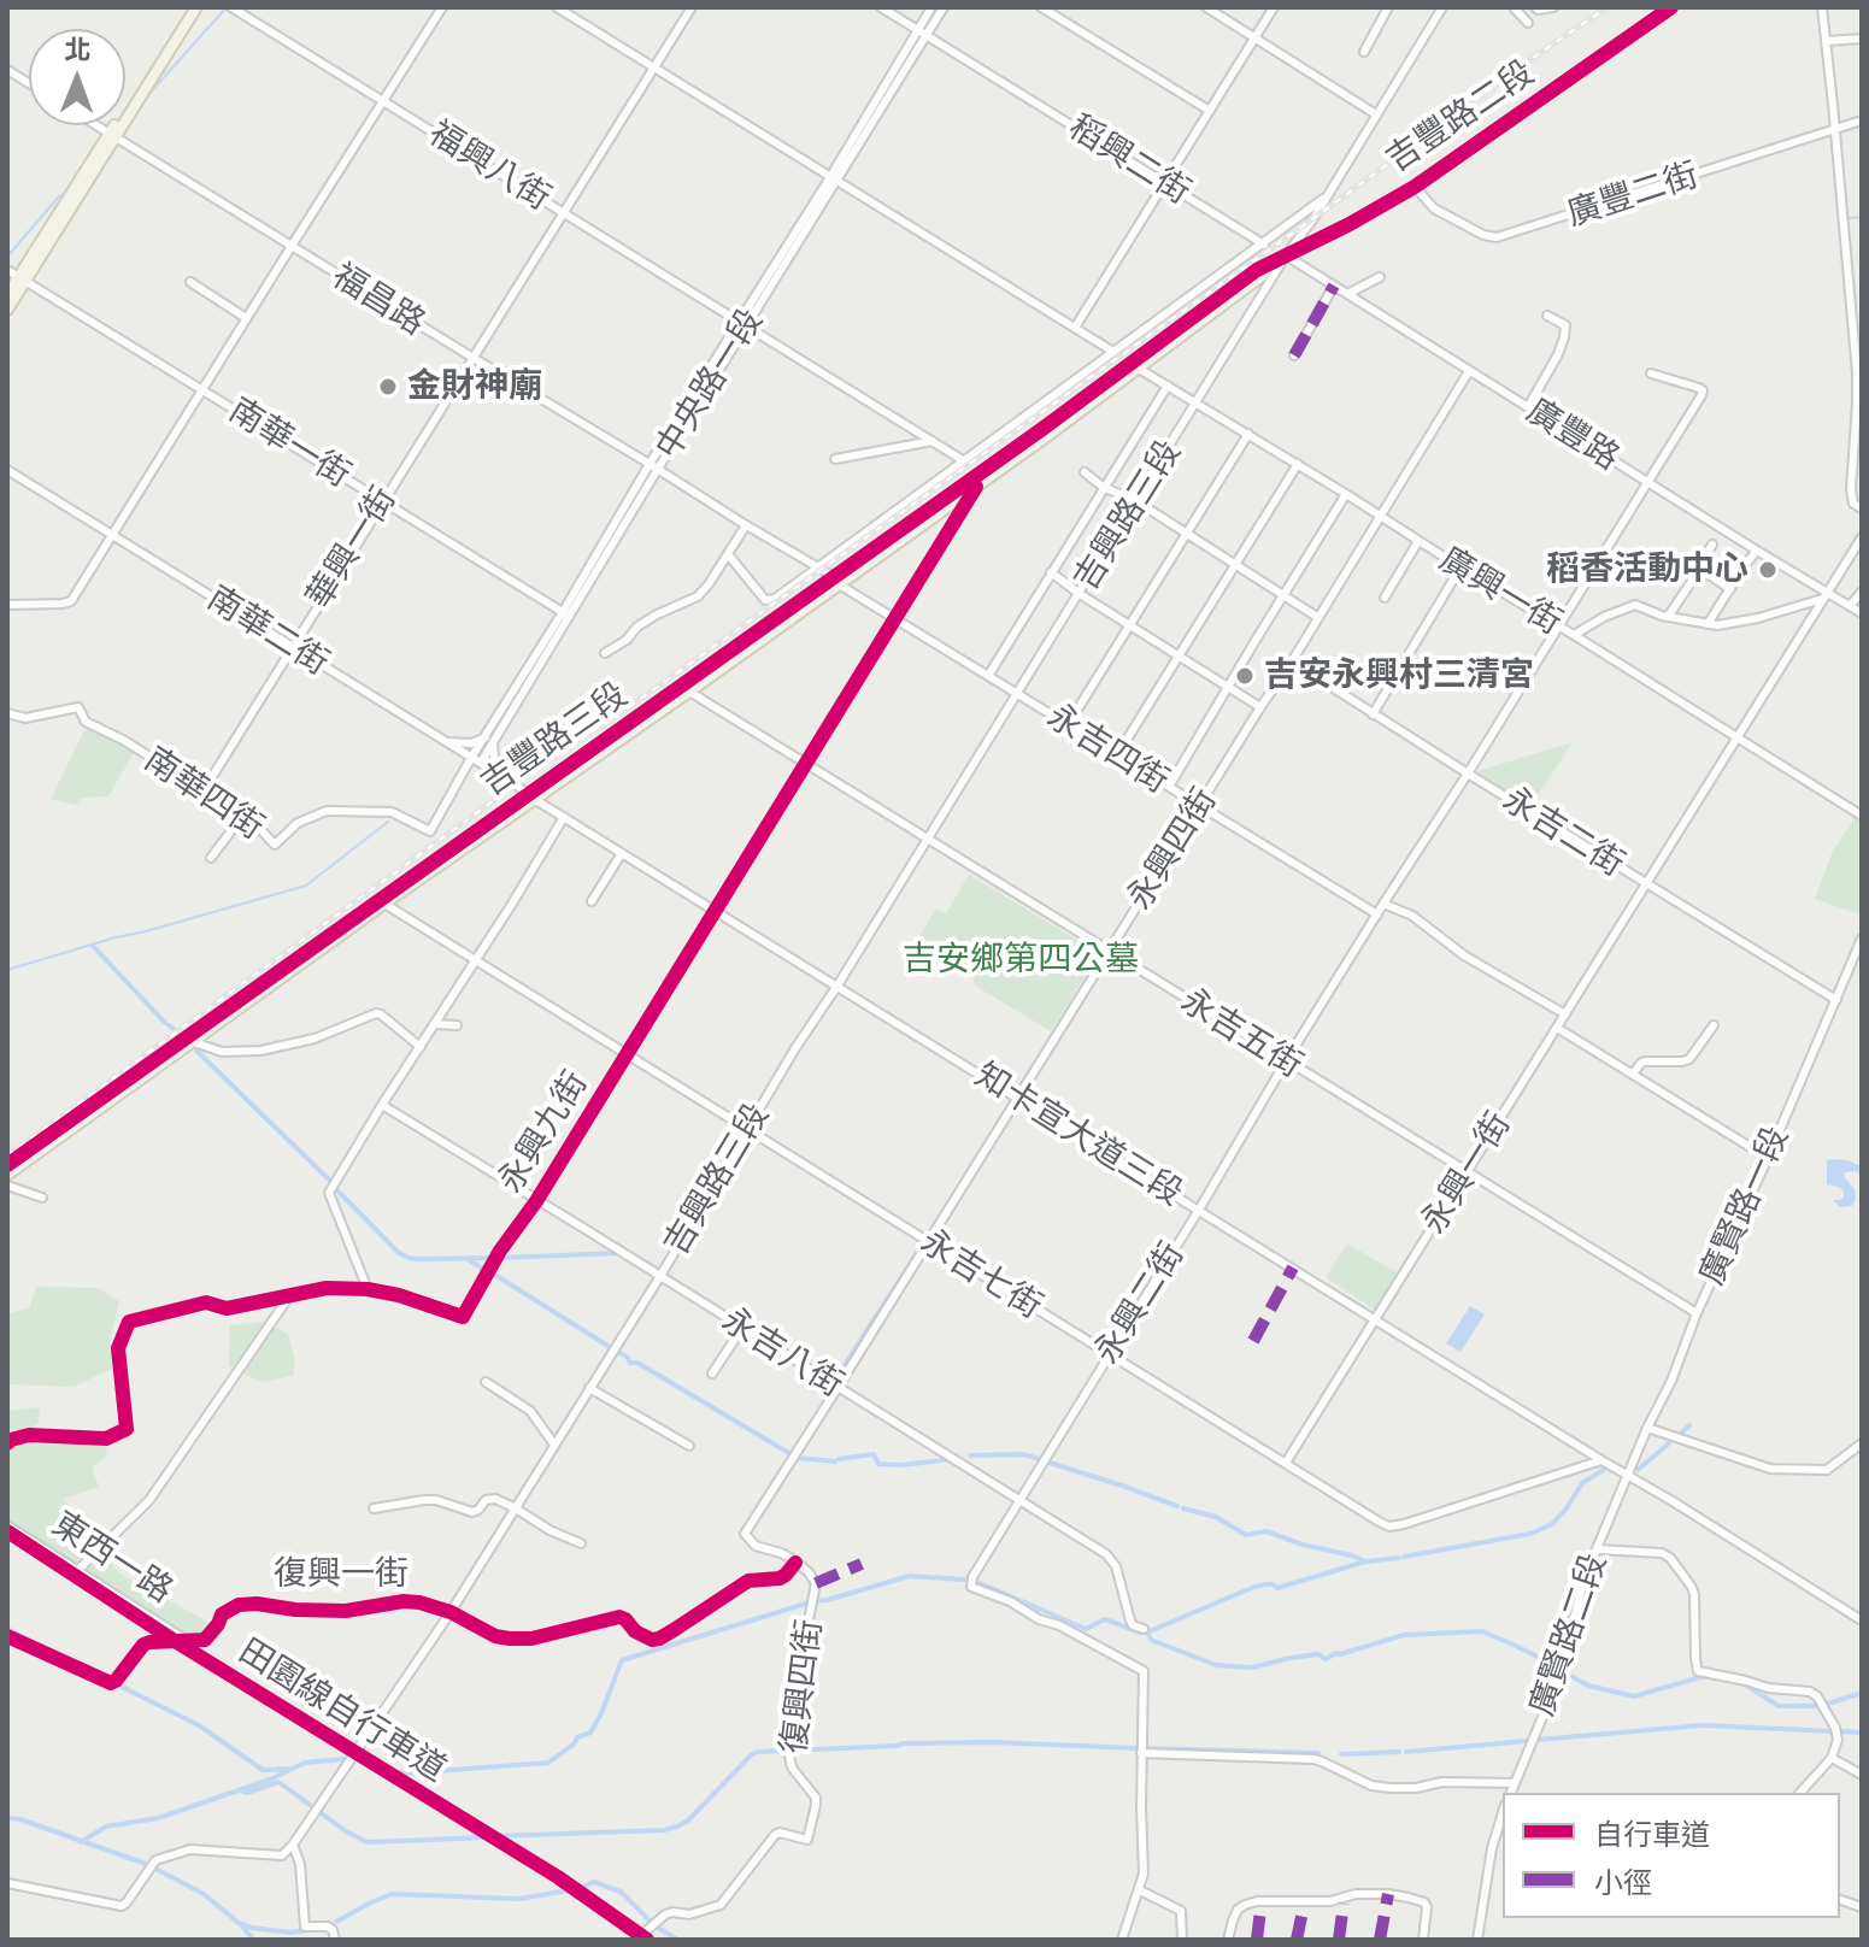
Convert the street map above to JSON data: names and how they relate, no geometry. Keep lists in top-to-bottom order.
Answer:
{
  "streets": {
    "main road": ["吉豐路二段", "吉豐路三段"],
    "street": [
      "稻興二街",
      "福興八街",
      "廣豐二街",
      "福昌路",
      "中央路一段",
      "廣豐路",
      "南華一街",
      "吉興路三段",
      "華興一街",
      "廣興一街",
      "南華二街",
      "永吉四街",
      "南華四街",
      "永吉二街",
      "永興四街",
      "永吉五街",
      "永興九街",
      "知卡宣大道三段",
      "永興一街",
      "廣賢路一段",
      "永吉七街",
      "永興二街",
      "永吉八街",
      "東西一路",
      "復興一街",
      "廣賢路二段",
      "復興四街"
    ],
    "cycle path": ["田園線自行車道"]
  },
  "crossings": [
    ["吉豐路二段", "廣豐二街"],
    ["吉豐路二段", "廣豐路"],
    ["吉豐路二段", "吉興路三段"],
    ["吉豐路二段", "廣興一街"],
    ["吉豐路二段", "吉豐路三段"],
    ["稻興二街", "中央路一段"],
    ["福興八街", "中央路一段"],
    ["福興八街", "華興一街"],
    ["福昌路", "中央路一段"],
    ["福昌路", "華興一街"],
    ["福昌路", "吉豐路三段"],
    ["福昌路", "永吉四街"],
    ["中央路一段", "南華一街"],
    ["中央路一段", "南華二街"],
    ["中央路一段", "南華四街"],
    ["廣豐路", "吉興路三段"],
    ["廣豐路", "永興四街"],
    ["廣豐路", "永興一街"],
    ["廣豐路", "永興二街"],
    ["南華一街", "華興一街"],
    ["吉興路三段", "廣興一街"],
    ["吉興路三段", "永吉四街"],
    ["吉興路三段", "永吉五街"],
    ["吉興路三段", "知卡宣大道三段"],
    ["吉興路三段", "永吉七街"],
    ["吉興路三段", "永吉八街"],
    ["吉興路三段", "復興一街"],
    ["華興一街", "南華二街"],
    ["華興一街", "南華四街"],
    ["廣興一街", "吉豐路三段"],
    ["廣興一街", "永興四街"],
    ["廣興一街", "永興一街"],
    ["廣興一街", "永興二街"],
    ["南華二街", "吉豐路三段"],
    ["南華二街", "南華四街"],
    ["南華二街", "知卡宣大道三段"],
    ["吉豐路三段", "永吉四街"],
    ["吉豐路三段", "永吉五街"],
    ["吉豐路三段", "永興九街"],
    ["吉豐路三段", "知卡宣大道三段"],
    ["吉豐路三段", "永吉七街"],
    ["永吉四街", "永興四街"],
    ["永吉四街", "永興九街"],
    ["永吉四街", "永興二街"],
    ["永吉二街", "永興四街"],
    ["永吉二街", "永興一街"],
    ["永吉二街", "廣賢路一段"],
    ["永吉二街", "永興二街"],
    ["永興四街", "永吉五街"],
    ["永興四街", "知卡宣大道三段"],
    ["永興四街", "永吉七街"],
    ["永興四街", "永吉八街"],
    ["永興四街", "復興一街"],
    ["永興四街", "復興四街"],
    ["永吉五街", "永興九街"],
    ["永吉五街", "永興一街"],
    ["永吉五街", "廣賢路一段"],
    ["永吉五街", "永興二街"],
    ["永興九街", "知卡宣大道三段"],
    ["永興九街", "永吉七街"],
    ["永興九街", "永吉八街"],
    ["知卡宣大道三段", "永興一街"],
    ["知卡宣大道三段", "廣賢路一段"],
    ["知卡宣大道三段", "永吉七街"],
    ["知卡宣大道三段", "永興二街"],
    ["知卡宣大道三段", "廣賢路二段"],
    ["永興一街", "永吉七街"],
    ["廣賢路一段", "廣賢路二段"],
    ["永吉七街", "永興二街"],
    ["永興二街", "永吉八街"],
    ["東西一路", "復興一街"],
    ["復興一街", "復興四街"]
  ],
  "parks": ["吉安鄉第四公墓"],
  "places": ["金財神廟", "稻香活動中心", "吉安永興村三清宮"],
  "legend": ["自行車道", "小徑"],
  "north": "top"
}
